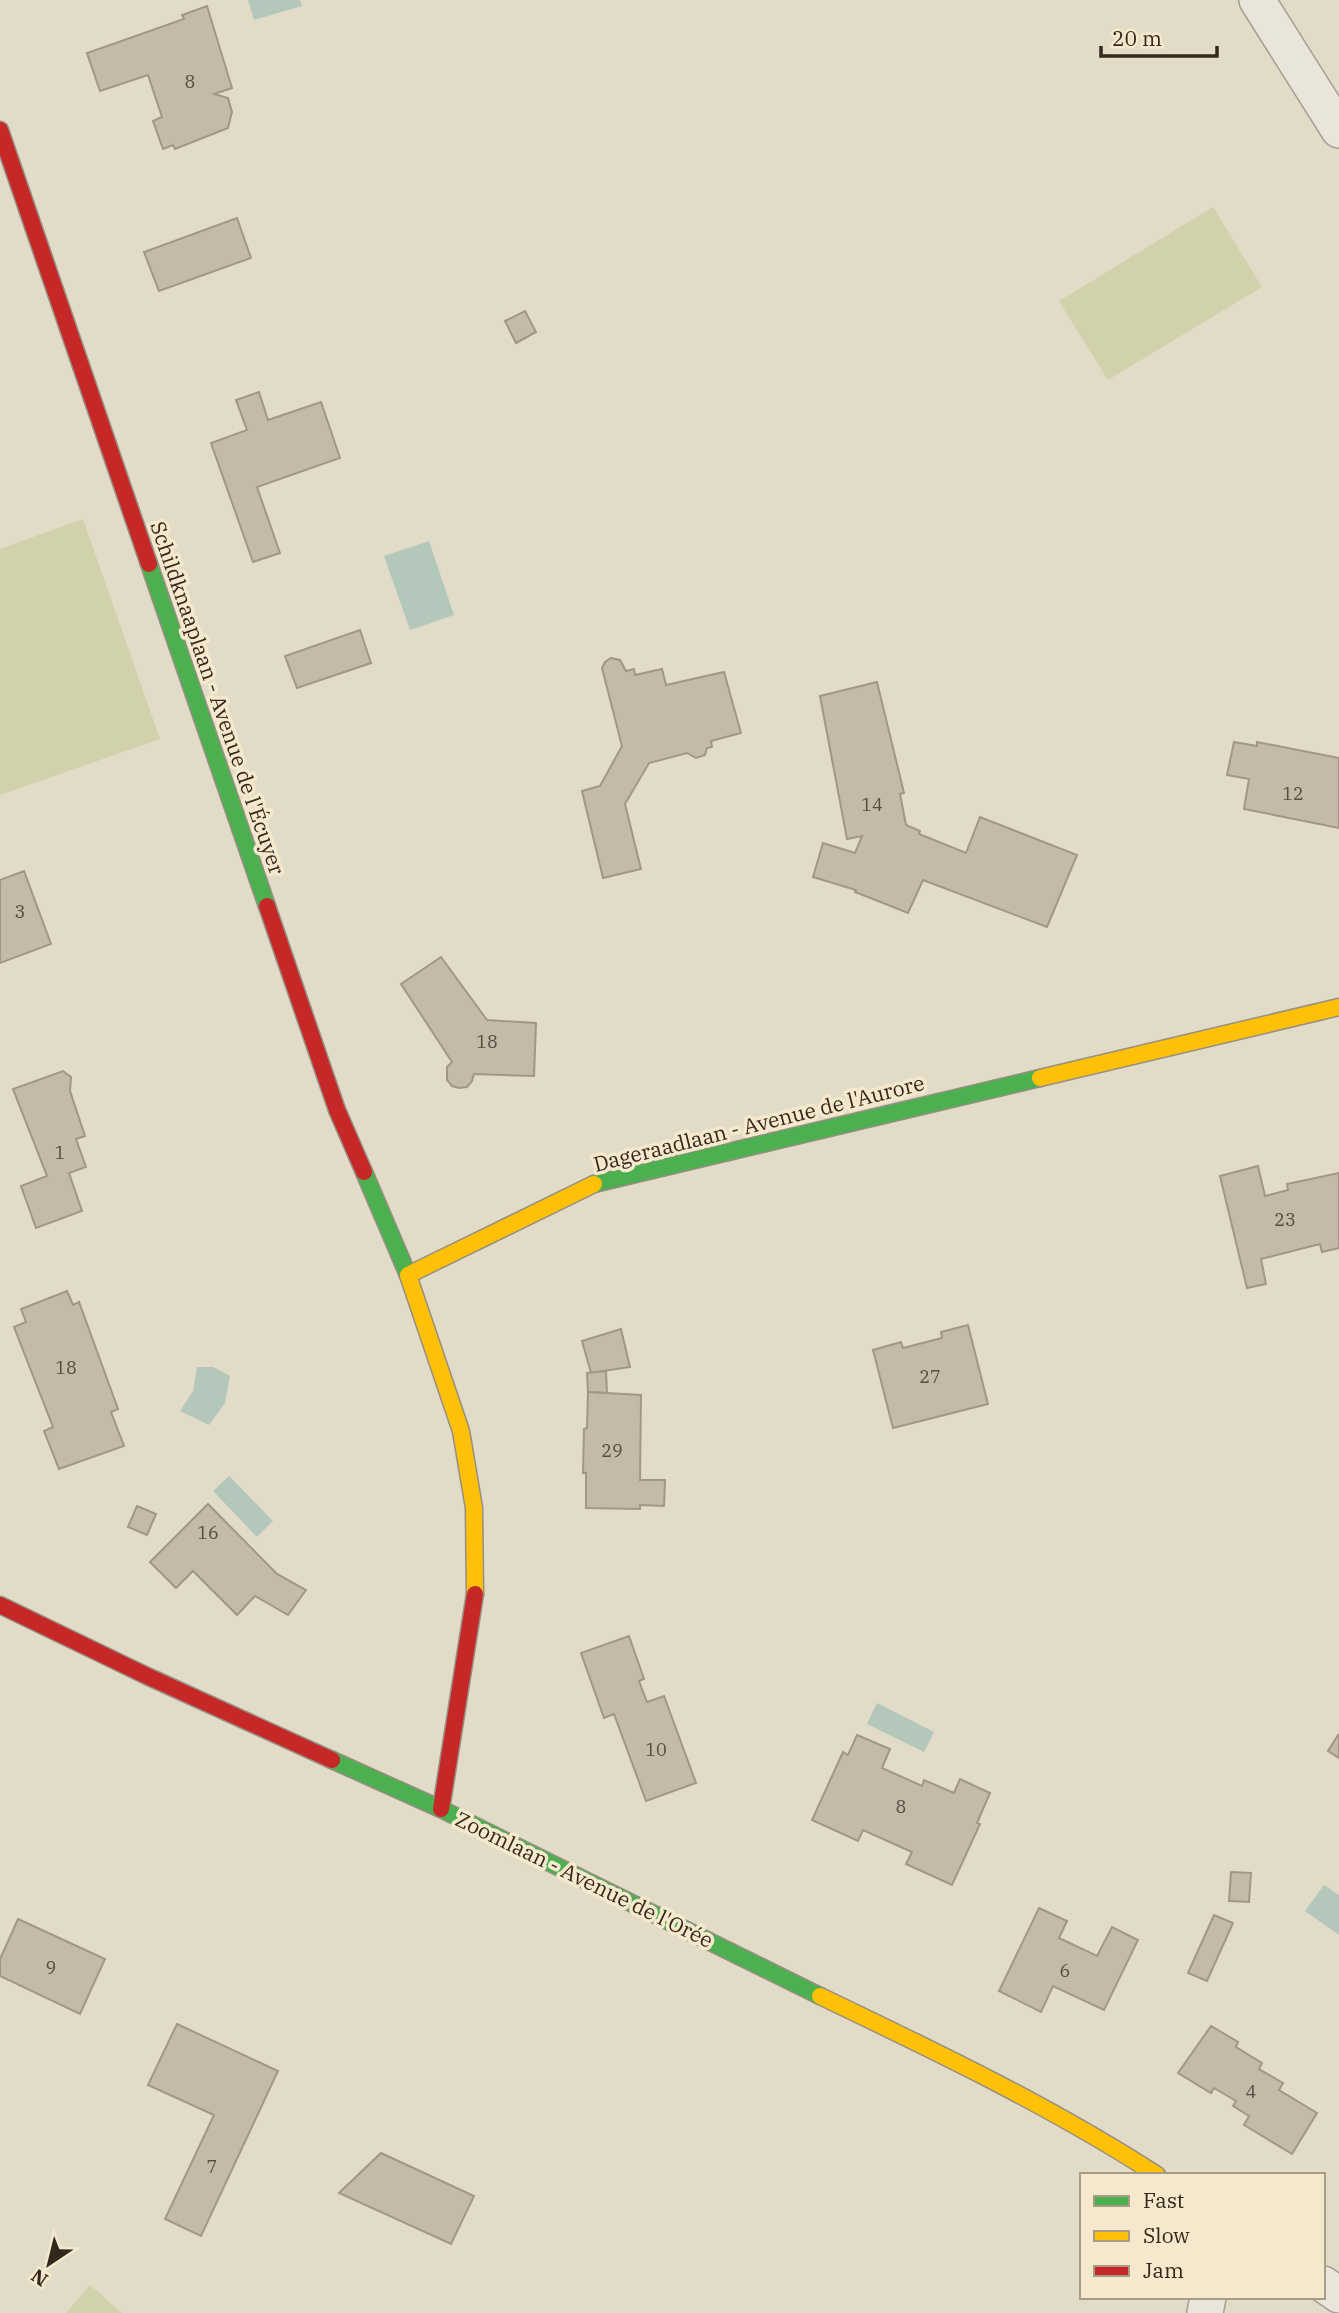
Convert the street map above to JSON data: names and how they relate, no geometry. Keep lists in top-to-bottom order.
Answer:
{
  "streets": {
    "street": ["Schildknaaplaan - Avenue de l'Écuyer", "Dageraadlaan - Avenue de l'Aurore", "Zoomlaan - Avenue de l'Orée"]
  },
  "crossings": [
    ["Schildknaaplaan - Avenue de l'Écuyer", "Dageraadlaan - Avenue de l'Aurore"]
  ],
  "house_numbers": [
    "8",
    "12",
    "14",
    "3",
    "18",
    "1",
    "23",
    "18",
    "27",
    "29",
    "16",
    "10",
    "8",
    "9",
    "6",
    "4",
    "7"
  ],
  "legend": ["Fast", "Slow", "Jam"],
  "scale_bar": "20 m",
  "north": "bottom left"
}
